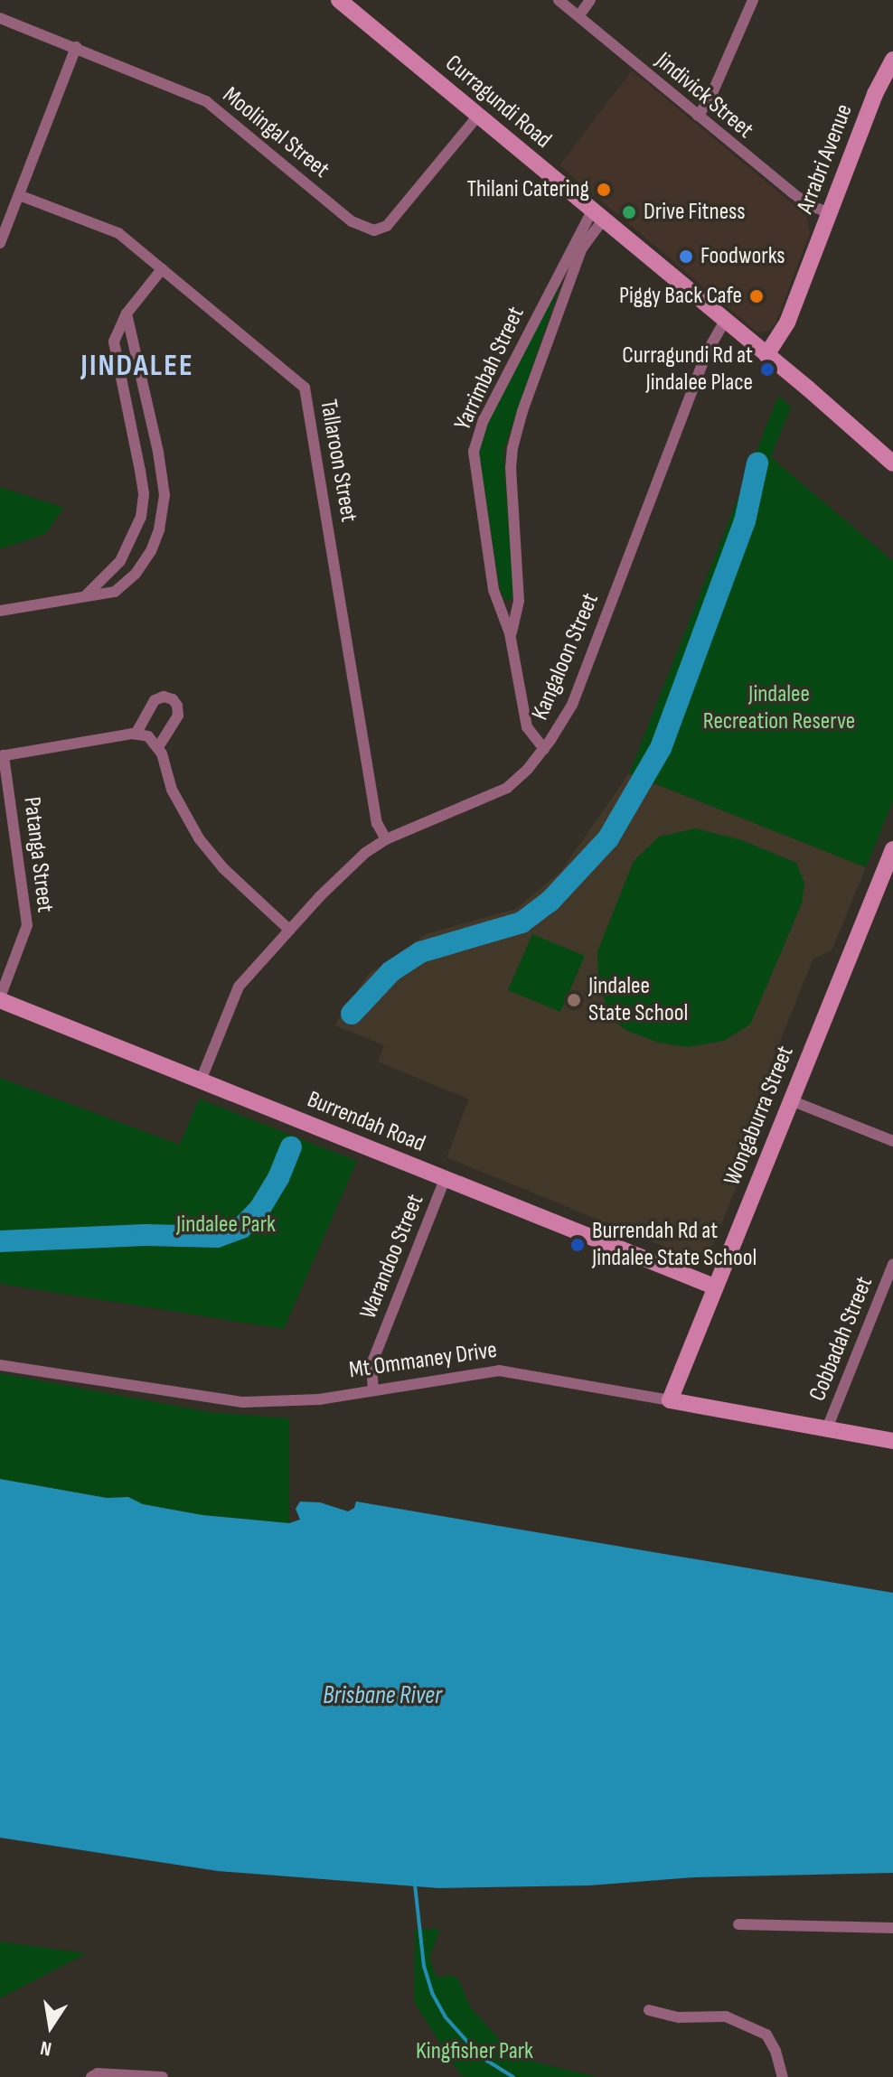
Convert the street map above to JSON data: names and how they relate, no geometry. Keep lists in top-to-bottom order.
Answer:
{
  "streets": {
    "street": [
      "Jindivick Street",
      "Curragundi Road",
      "Moolingal Street",
      "Arrabri Avenue",
      "Yarrimbah Street",
      "Tallaroon Street",
      "Kangaloon Street",
      "Patanga Street",
      "Wongaburra Street",
      "Burrendah Road",
      "Warandoo Street",
      "Cobbadah Street",
      "Mt Ommaney Drive"
    ]
  },
  "crossings": [
    ["Jindivick Street", "Arrabri Avenue"],
    ["Curragundi Road", "Moolingal Street"],
    ["Curragundi Road", "Arrabri Avenue"],
    ["Curragundi Road", "Yarrimbah Street"],
    ["Curragundi Road", "Kangaloon Street"],
    ["Yarrimbah Street", "Kangaloon Street"],
    ["Tallaroon Street", "Kangaloon Street"],
    ["Kangaloon Street", "Burrendah Road"],
    ["Patanga Street", "Burrendah Road"],
    ["Wongaburra Street", "Burrendah Road"],
    ["Wongaburra Street", "Mt Ommaney Drive"],
    ["Burrendah Road", "Warandoo Street"],
    ["Warandoo Street", "Mt Ommaney Drive"],
    ["Cobbadah Street", "Mt Ommaney Drive"]
  ],
  "districts": ["JINDALEE"],
  "water": ["Brisbane River"],
  "parks": ["Jindalee Recreation Reserve", "Jindalee Park", "Kingfisher Park"],
  "places": [
    "Thilani Catering",
    "Drive Fitness",
    "Foodworks",
    "Piggy Back Cafe",
    "Curragundi Rd at Jindalee Place",
    "Jindalee State School",
    "Burrendah Rd at Jindalee State School"
  ],
  "north": "bottom"
}
